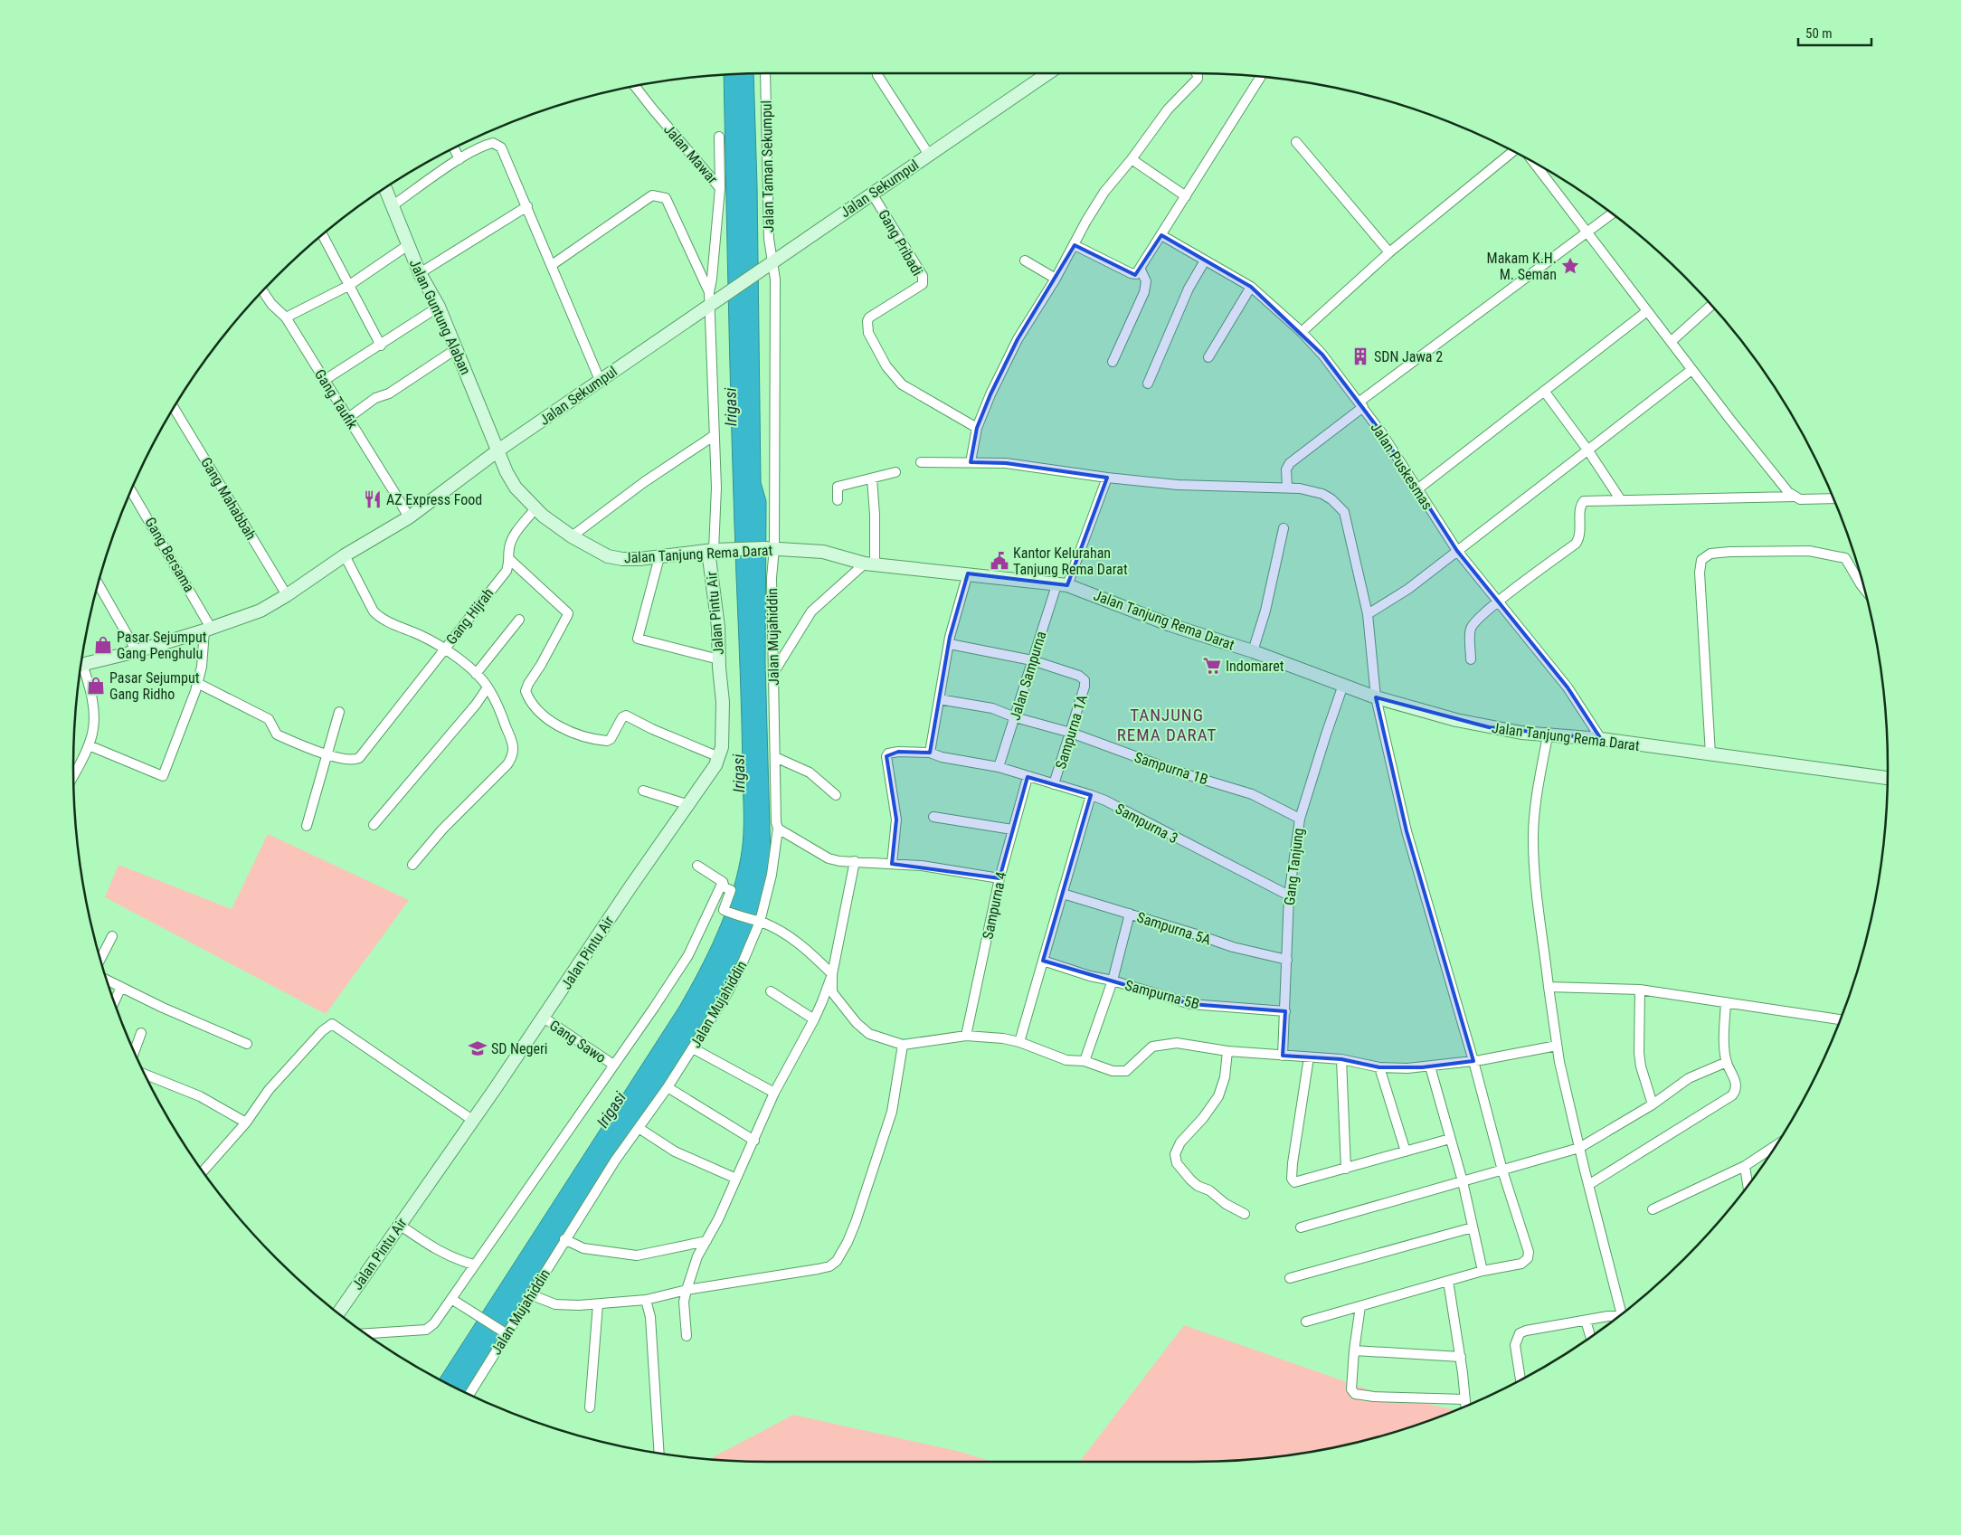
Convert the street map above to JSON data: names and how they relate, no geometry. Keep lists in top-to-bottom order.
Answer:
{
  "streets": {
    "street": [
      "Jalan Mawar",
      "Jalan Taman Sekumpul",
      "Jalan Sekumpul",
      "Gang Pribadi",
      "Jalan Guntung Alaban",
      "Gang Taufik",
      "Jalan Puskesmas",
      "Gang Mahabbah",
      "Jalan Tanjung Rema Darat",
      "Gang Bersama",
      "Jalan Pintu Air",
      "Gang Hijrah",
      "Jalan Mujahiddin",
      "Jalan Sampurna",
      "Sampurna 1A",
      "Sampurna 1B",
      "Sampurna 3",
      "Gang Tanjung",
      "Sampurna 4",
      "Sampurna 5A",
      "Sampurna 5B",
      "Gang Sawo"
    ]
  },
  "crossings": [
    ["Jalan Mawar", "Jalan Sekumpul"],
    ["Jalan Taman Sekumpul", "Jalan Sekumpul"],
    ["Jalan Taman Sekumpul", "Jalan Tanjung Rema Darat"],
    ["Jalan Taman Sekumpul", "Jalan Mujahiddin"],
    ["Jalan Sekumpul", "Gang Pribadi"],
    ["Jalan Sekumpul", "Jalan Guntung Alaban"],
    ["Jalan Sekumpul", "Gang Taufik"],
    ["Jalan Sekumpul", "Gang Mahabbah"],
    ["Jalan Sekumpul", "Jalan Tanjung Rema Darat"],
    ["Jalan Sekumpul", "Gang Bersama"],
    ["Jalan Sekumpul", "Gang Hijrah"],
    ["Jalan Guntung Alaban", "Jalan Tanjung Rema Darat"],
    ["Jalan Puskesmas", "Jalan Tanjung Rema Darat"],
    ["Jalan Tanjung Rema Darat", "Jalan Pintu Air"],
    ["Jalan Tanjung Rema Darat", "Gang Hijrah"],
    ["Jalan Tanjung Rema Darat", "Jalan Mujahiddin"],
    ["Jalan Tanjung Rema Darat", "Jalan Sampurna"],
    ["Jalan Tanjung Rema Darat", "Gang Tanjung"],
    ["Jalan Pintu Air", "Gang Sawo"],
    ["Jalan Sampurna", "Sampurna 1A"],
    ["Jalan Sampurna", "Sampurna 1B"],
    ["Jalan Sampurna", "Sampurna 3"],
    ["Sampurna 1A", "Sampurna 1B"],
    ["Sampurna 1A", "Sampurna 3"],
    ["Sampurna 1B", "Gang Tanjung"],
    ["Sampurna 3", "Gang Tanjung"],
    ["Sampurna 3", "Sampurna 4"],
    ["Gang Tanjung", "Sampurna 5A"],
    ["Gang Tanjung", "Sampurna 5B"]
  ],
  "districts": ["TANJUNG REMA DARAT"],
  "water": ["Irigasi"],
  "places": {
    "place": ["Makam K.H. M. Seman"],
    "building": ["SDN Jawa 2"],
    "restaurant": ["AZ Express Food"],
    "public building": ["Kantor Kelurahan Tanjung Rema Darat"],
    "shop": ["Pasar Sejumput Gang Penghulu", "Pasar Sejumput Gang Ridho"],
    "supermarket": ["Indomaret"],
    "school or university": ["SD Negeri"]
  },
  "scale_bar": "50 m"
}
